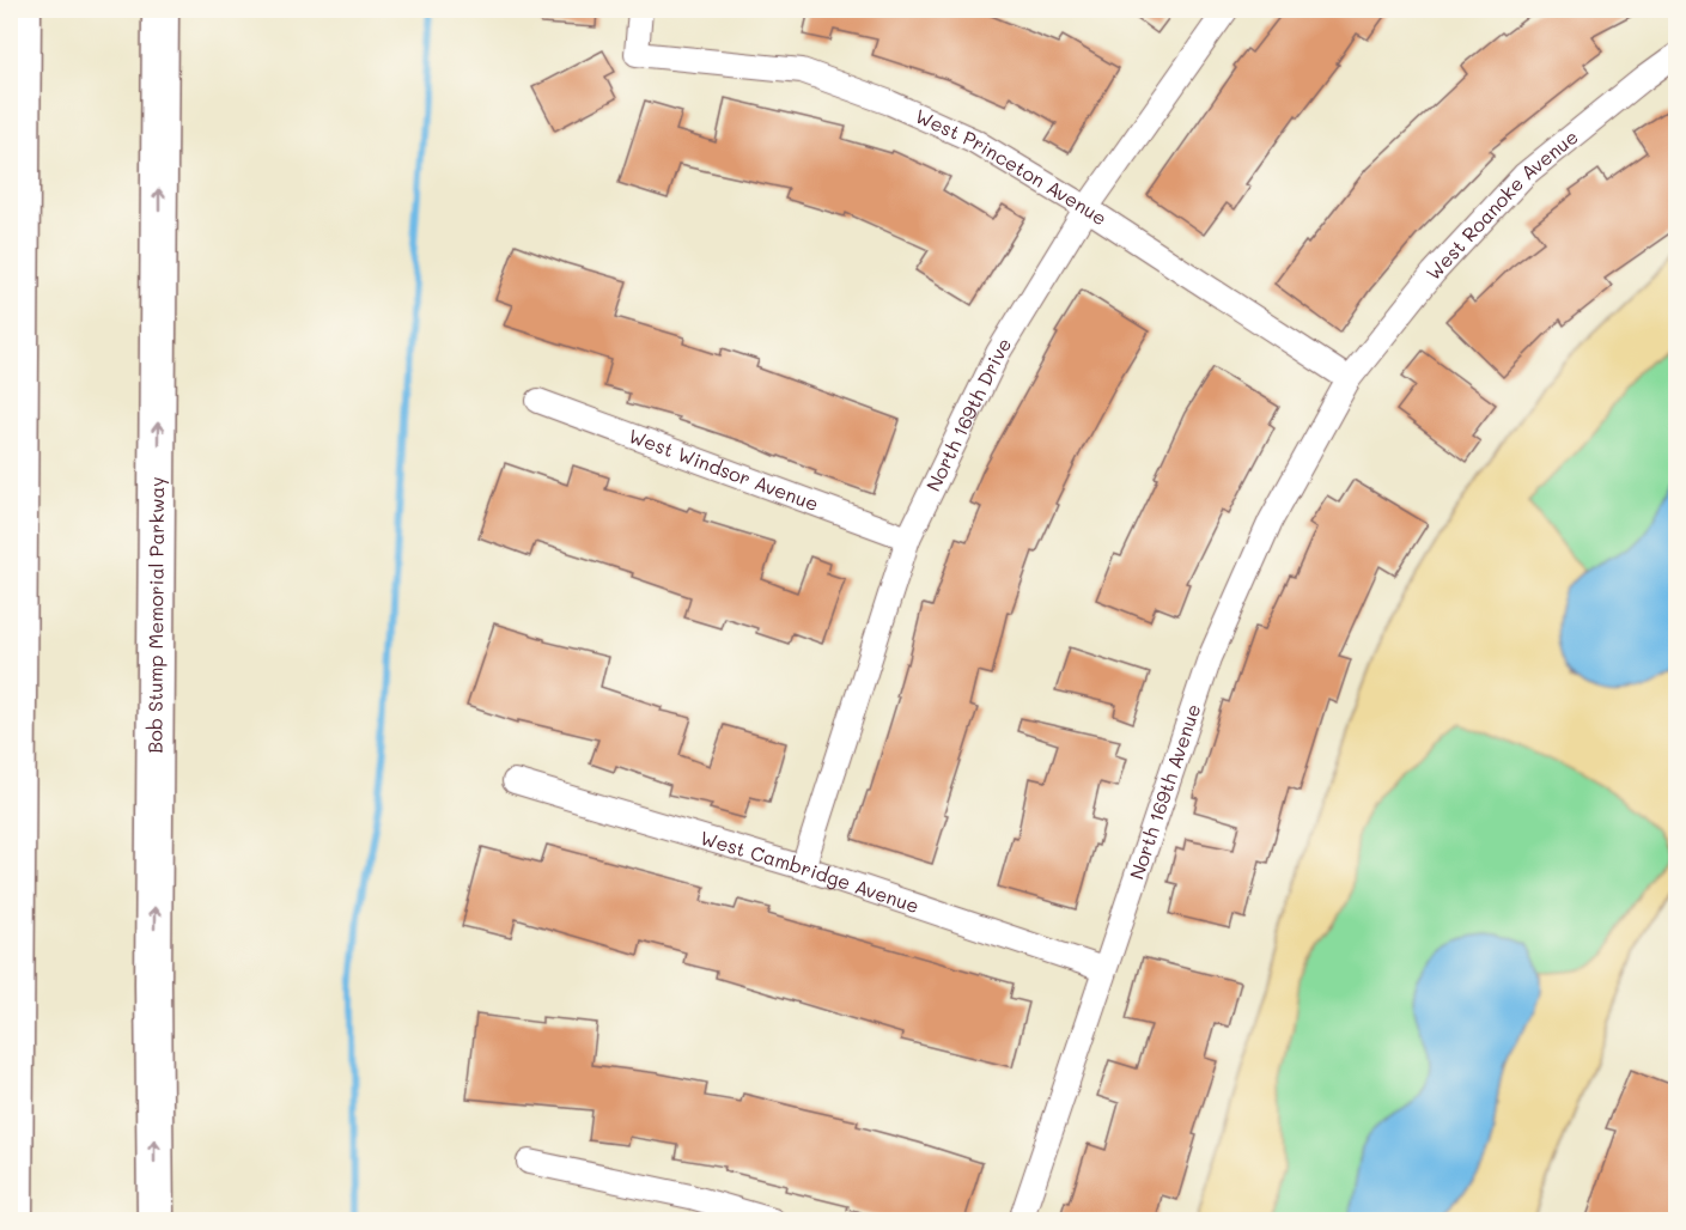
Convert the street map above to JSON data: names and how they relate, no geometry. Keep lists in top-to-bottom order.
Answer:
{
  "streets": {
    "highway": ["Bob Stump Memorial Parkway"],
    "street": [
      "West Princeton Avenue",
      "West Roanoke Avenue",
      "North 169th Drive",
      "West Windsor Avenue",
      "North 169th Avenue",
      "West Cambridge Avenue"
    ]
  },
  "crossings": [
    ["West Princeton Avenue", "West Roanoke Avenue"],
    ["West Princeton Avenue", "North 169th Drive"],
    ["West Princeton Avenue", "North 169th Avenue"],
    ["West Roanoke Avenue", "North 169th Avenue"],
    ["North 169th Drive", "West Windsor Avenue"],
    ["North 169th Drive", "West Cambridge Avenue"],
    ["North 169th Avenue", "West Cambridge Avenue"]
  ]
}
